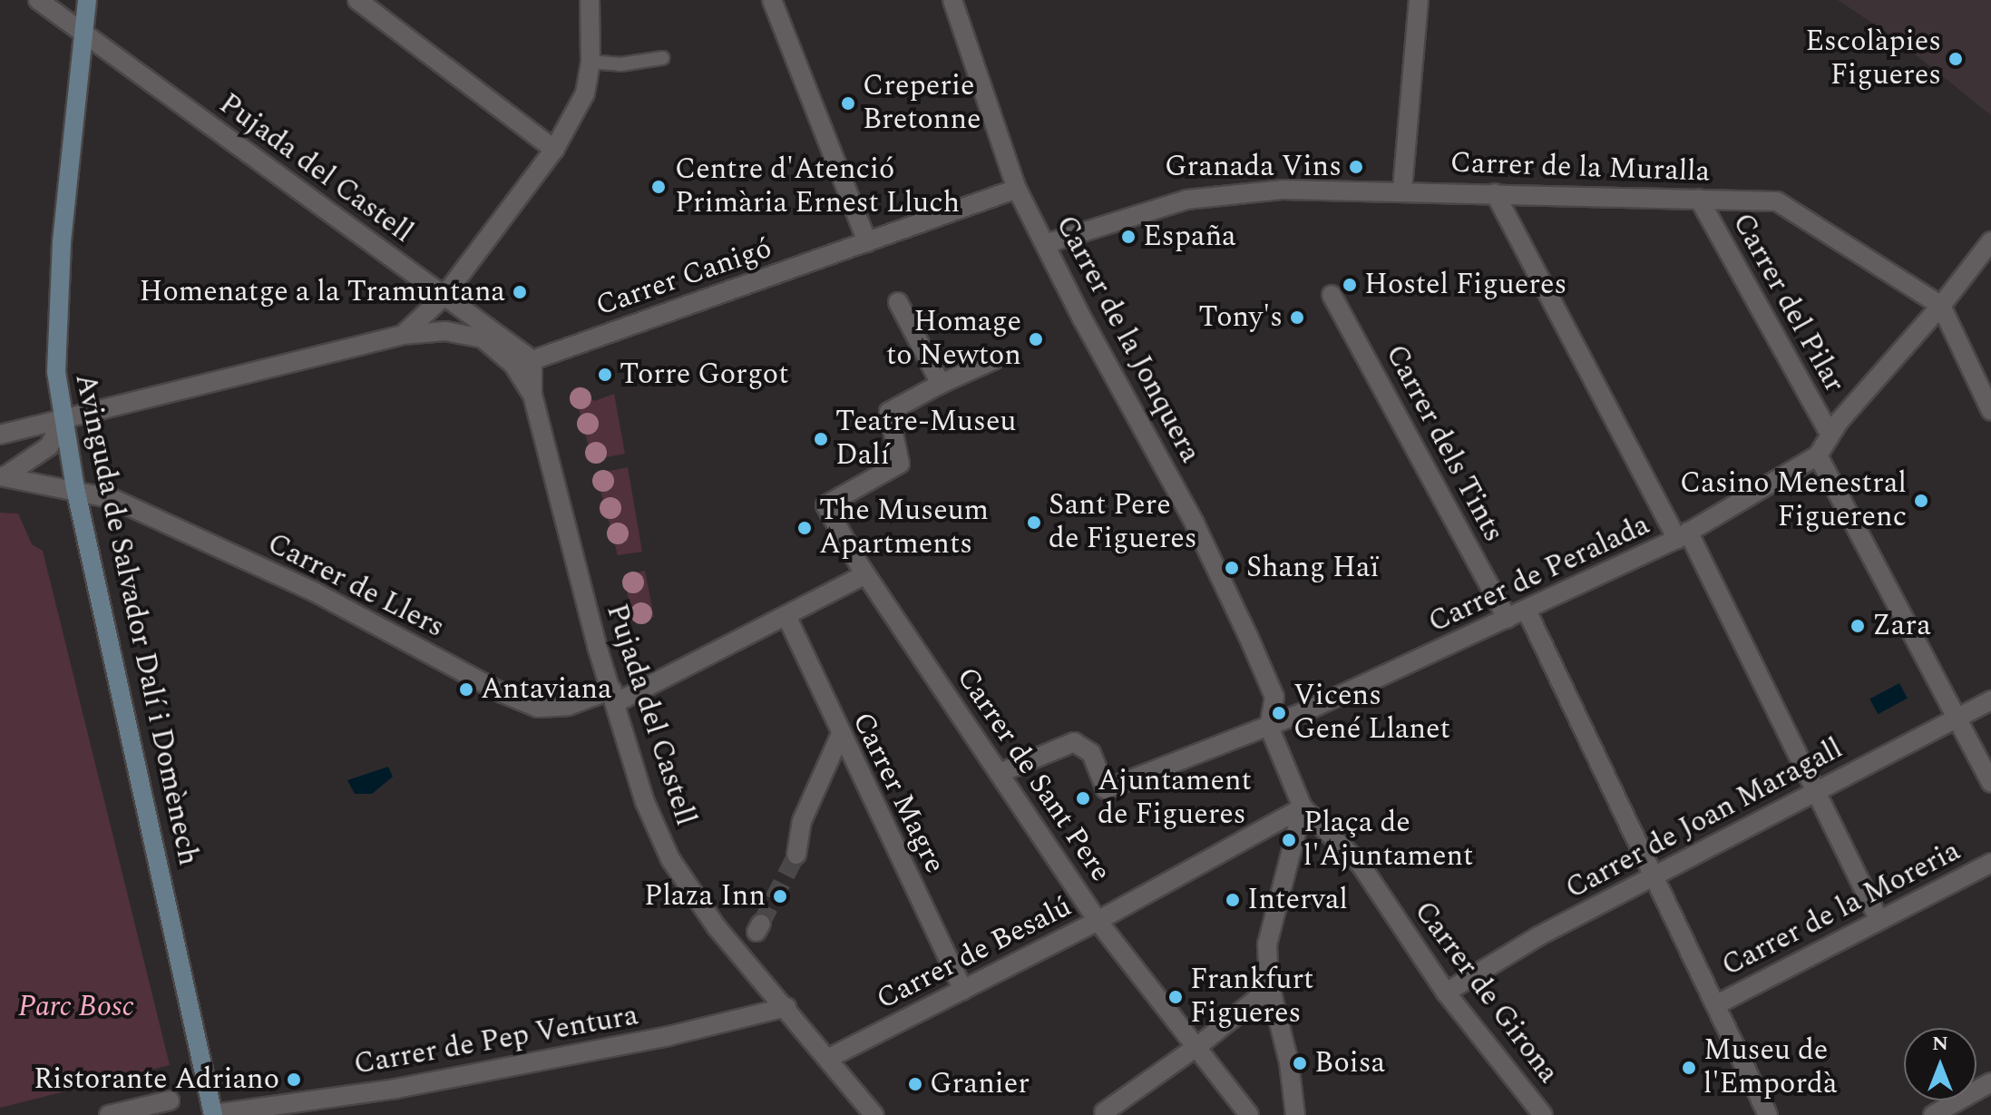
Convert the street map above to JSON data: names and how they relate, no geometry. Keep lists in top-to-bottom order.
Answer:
{
  "streets": {
    "main road": ["Avinguda de Salvador Dalí i Domènech"],
    "street": [
      "Carrer de la Muralla",
      "Pujada del Castell",
      "Carrer Canigó",
      "Carrer del Pilar",
      "Carrer de la Jonquera",
      "Carrer dels Tints",
      "Carrer de Peralada",
      "Carrer de Llers",
      "Carrer de Sant Pere",
      "Carrer Magre",
      "Carrer de Joan Maragall",
      "Carrer de la Moreria",
      "Carrer de Besalú",
      "Carrer de Girona",
      "Carrer de Pep Ventura"
    ]
  },
  "crossings": [
    ["Carrer de la Muralla", "Carrer del Pilar"],
    ["Carrer de la Muralla", "Carrer de la Jonquera"],
    ["Pujada del Castell", "Carrer Canigó"],
    ["Pujada del Castell", "Carrer de Llers"],
    ["Pujada del Castell", "Avinguda de Salvador Dalí i Domènech"],
    ["Pujada del Castell", "Carrer de Besalú"],
    ["Pujada del Castell", "Carrer de Pep Ventura"],
    ["Carrer Canigó", "Carrer de la Jonquera"],
    ["Carrer de la Jonquera", "Carrer de Peralada"],
    ["Carrer dels Tints", "Carrer de Peralada"],
    ["Carrer de Llers", "Avinguda de Salvador Dalí i Domènech"],
    ["Carrer de Llers", "Carrer de Sant Pere"],
    ["Carrer de Llers", "Carrer Magre"],
    ["Avinguda de Salvador Dalí i Domènech", "Carrer de Pep Ventura"],
    ["Carrer de Sant Pere", "Carrer de Besalú"],
    ["Carrer Magre", "Carrer de Besalú"],
    ["Carrer de Joan Maragall", "Carrer de Girona"],
    ["Carrer de Besalú", "Carrer de Girona"]
  ],
  "parks": ["Parc Bosc"],
  "places": [
    "Escolàpies Figueres",
    "Creperie Bretonne",
    "Granada Vins",
    "Centre d'Atenció Primària Ernest Lluch",
    "España",
    "Hostel Figueres",
    "Homenatge a la Tramuntana",
    "Tony's",
    "Homage to Newton",
    "Torre Gorgot",
    "Teatre-Museu Dalí",
    "Casino Menestral Figuerenc",
    "Sant Pere de Figueres",
    "The Museum Apartments",
    "Shang Haï",
    "Zara",
    "Antaviana",
    "Vicens Gené Llanet",
    "Ajuntament de Figueres",
    "Plaça de l'Ajuntament",
    "Plaza Inn",
    "Interval",
    "Frankfurt Figueres",
    "Boisa",
    "Museu de l'Empordà",
    "Ristorante Adriano",
    "Granier"
  ],
  "north": "top"
}
